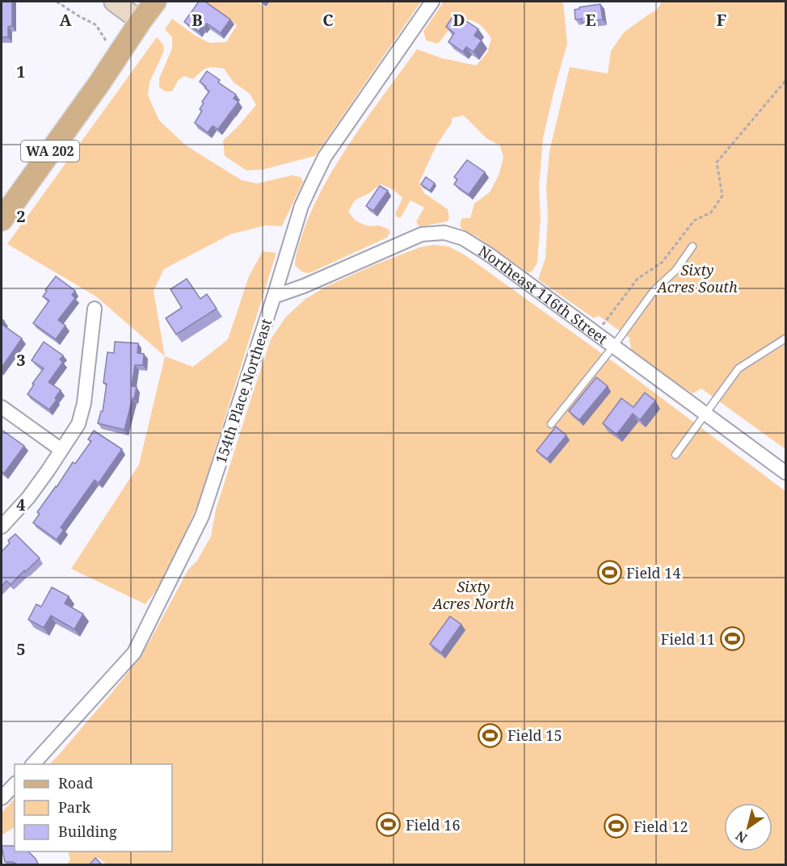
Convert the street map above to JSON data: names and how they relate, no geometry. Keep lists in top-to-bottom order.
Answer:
{
  "streets": {
    "main road": ["WA 202"],
    "street": ["Northeast 116th Street", "154th Place Northeast"]
  },
  "crossings": [
    ["Northeast 116th Street", "154th Place Northeast"]
  ],
  "parks": ["Sixty Acres South", "Sixty Acres North"],
  "places": {
    "sports": [
      "Field 14",
      "Field 11",
      "Field 15",
      "Field 16",
      "Field 12"
    ]
  },
  "legend": ["Road", "Park", "Building"],
  "north": "bottom left",
  "grid": {
    "columns": [
      "A",
      "B",
      "C",
      "D",
      "E",
      "F"
    ],
    "rows": [
      "1",
      "2",
      "3",
      "4",
      "5"
    ]
  }
}
